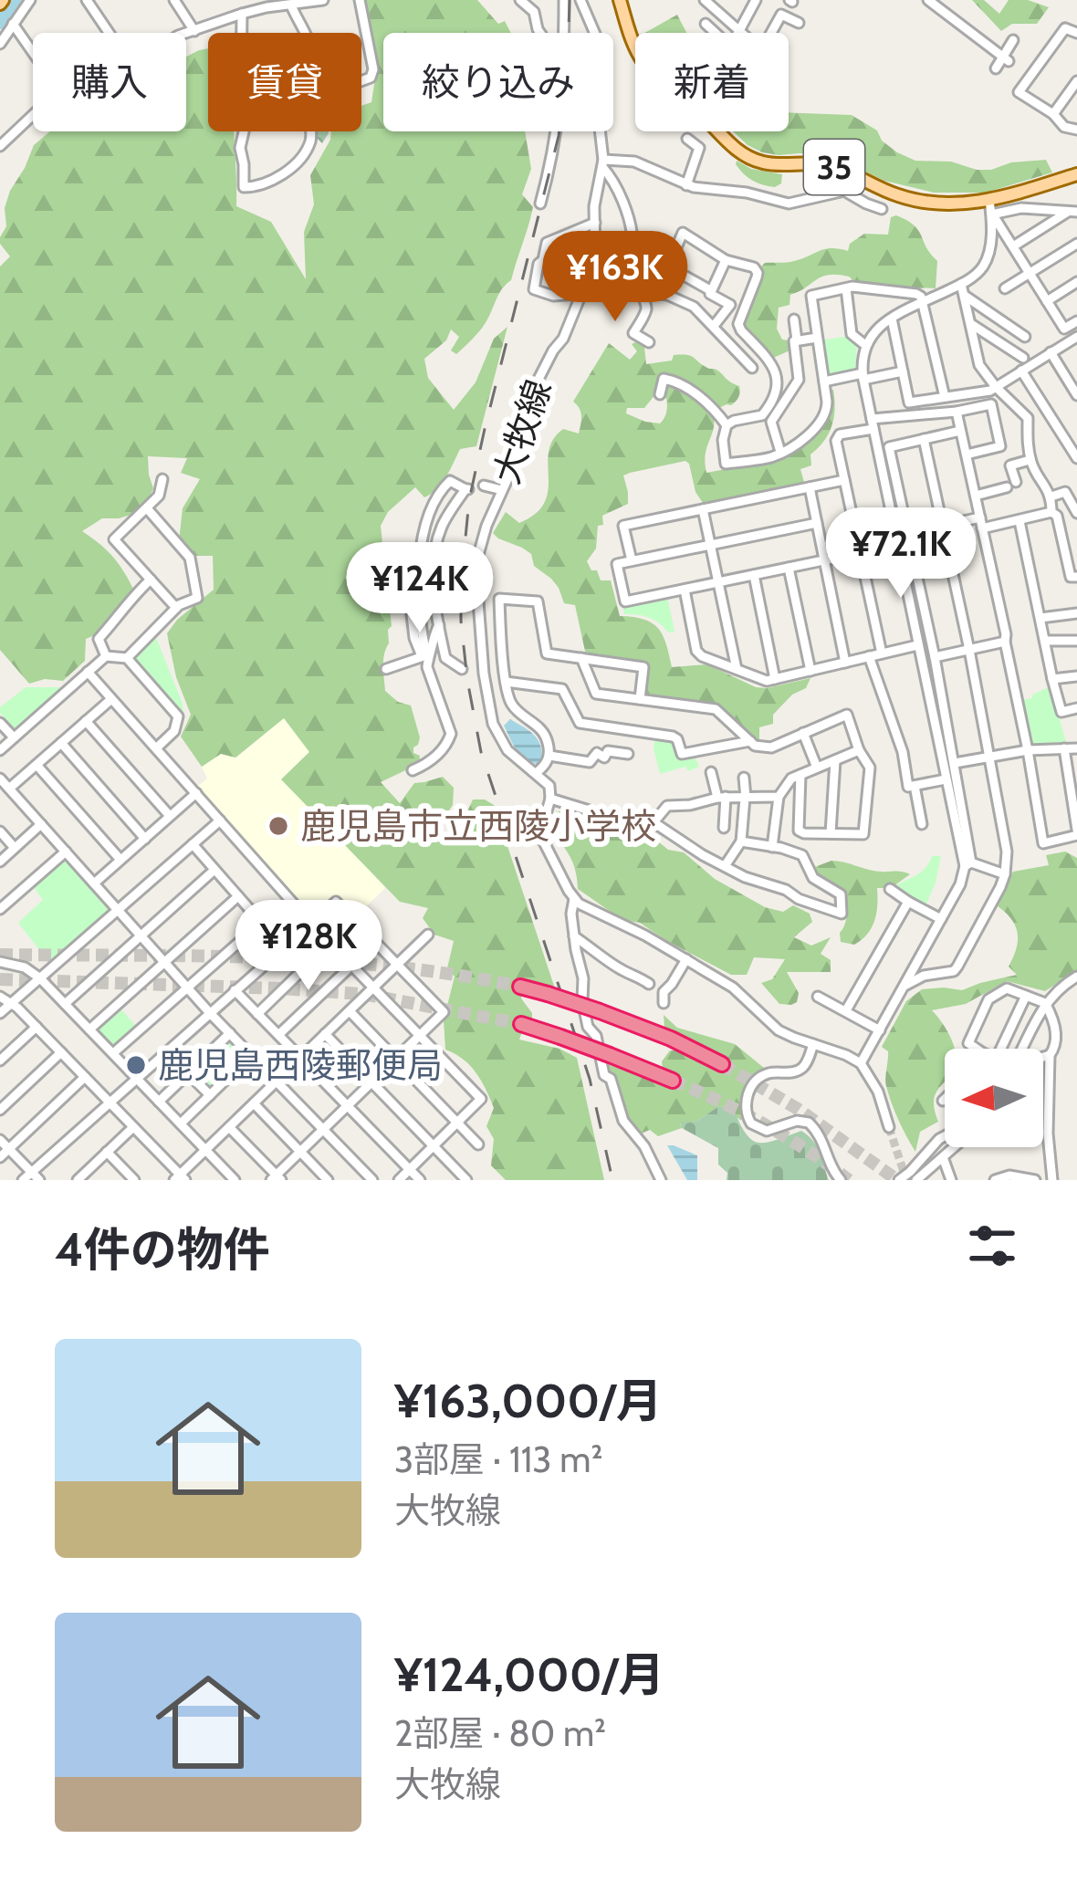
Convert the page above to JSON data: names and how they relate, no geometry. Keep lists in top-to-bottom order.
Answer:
{
  "streets": {
    "main road": ["35"],
    "street": ["大牧線"]
  },
  "places": ["鹿児島市立西陵小学校", "鹿児島西陵郵便局"],
  "north": "left",
  "page": {
    "chip": [
      "購入",
      "賃貸",
      "絞り込み",
      "新着"
    ],
    "price": [
      "¥163K",
      "¥72.1K",
      "¥124K",
      "¥128K"
    ],
    "heading": "4件の物件",
    "list": [
      {
        "name": "¥163,000/月",
        "note": "3部屋 · 113 m² · 大牧線"
      },
      {
        "name": "¥124,000/月",
        "note": "2部屋 · 80 m² · 大牧線"
      }
    ]
  }
}
